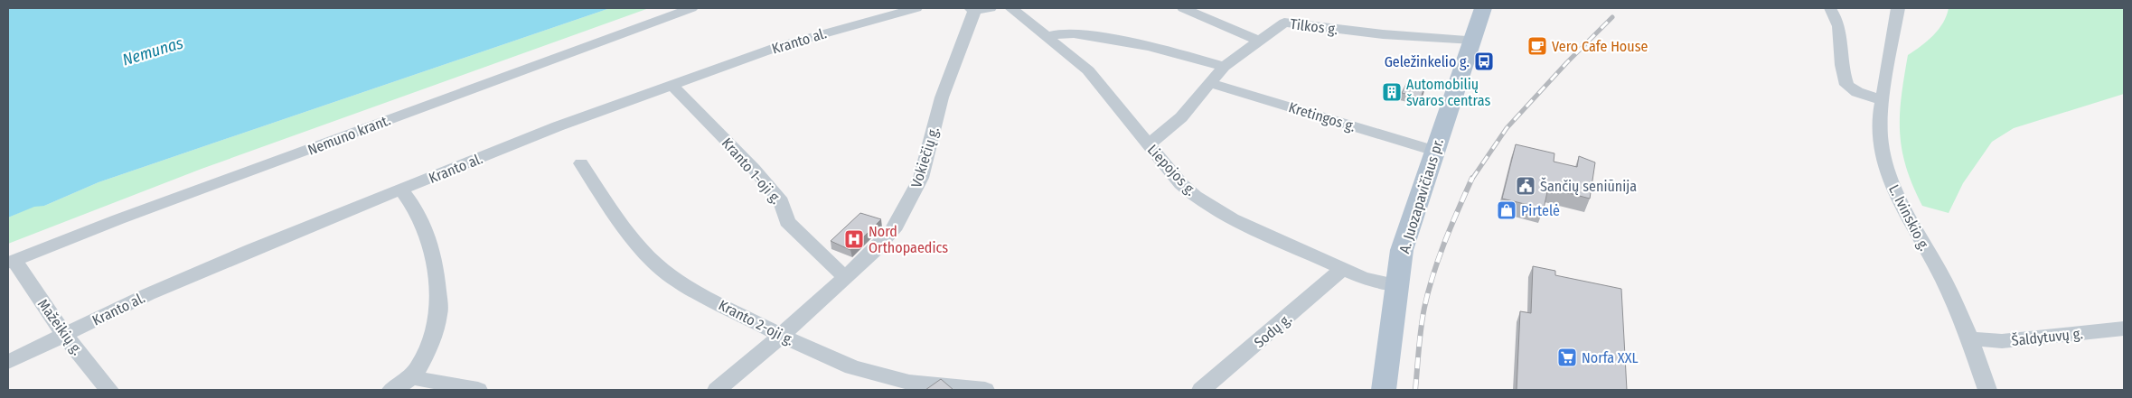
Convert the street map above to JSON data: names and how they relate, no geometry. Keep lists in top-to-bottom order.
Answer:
{
  "streets": {
    "main road": ["A. Juozapavičiaus pr."],
    "street": [
      "Tilkos g.",
      "Kranto al.",
      "Kretingos g.",
      "Nemuno krant.",
      "Vokiečių g.",
      "Liepojos g.",
      "Kranto 1-oji g.",
      "L. Ivinskio g.",
      "Kranto 2-oji g.",
      "Mažeikių g.",
      "Sodų g.",
      "Šaldytuvų g."
    ]
  },
  "crossings": [
    ["Tilkos g.", "Kretingos g."],
    ["Tilkos g.", "Liepojos g."],
    ["Tilkos g.", "A. Juozapavičiaus pr."],
    ["Kranto al.", "Kranto 1-oji g."],
    ["Kranto al.", "Mažeikių g."],
    ["Kretingos g.", "A. Juozapavičiaus pr."],
    ["Nemuno krant.", "Mažeikių g."],
    ["Vokiečių g.", "Kranto 1-oji g."],
    ["Vokiečių g.", "Kranto 2-oji g."],
    ["Liepojos g.", "A. Juozapavičiaus pr."],
    ["Liepojos g.", "Sodų g."],
    ["L. Ivinskio g.", "Šaldytuvų g."]
  ],
  "water": ["Nemunas"],
  "places": {
    "cafe": ["Vero Cafe House"],
    "bus stop": ["Geležinkelio g."],
    "building": ["Automobilių švaros centras"],
    "public building": ["Šančių seniūnija"],
    "shop": ["Pirtelė"],
    "hospital": ["Nord Orthopaedics"],
    "supermarket": ["Norfa XXL"]
  }
}
